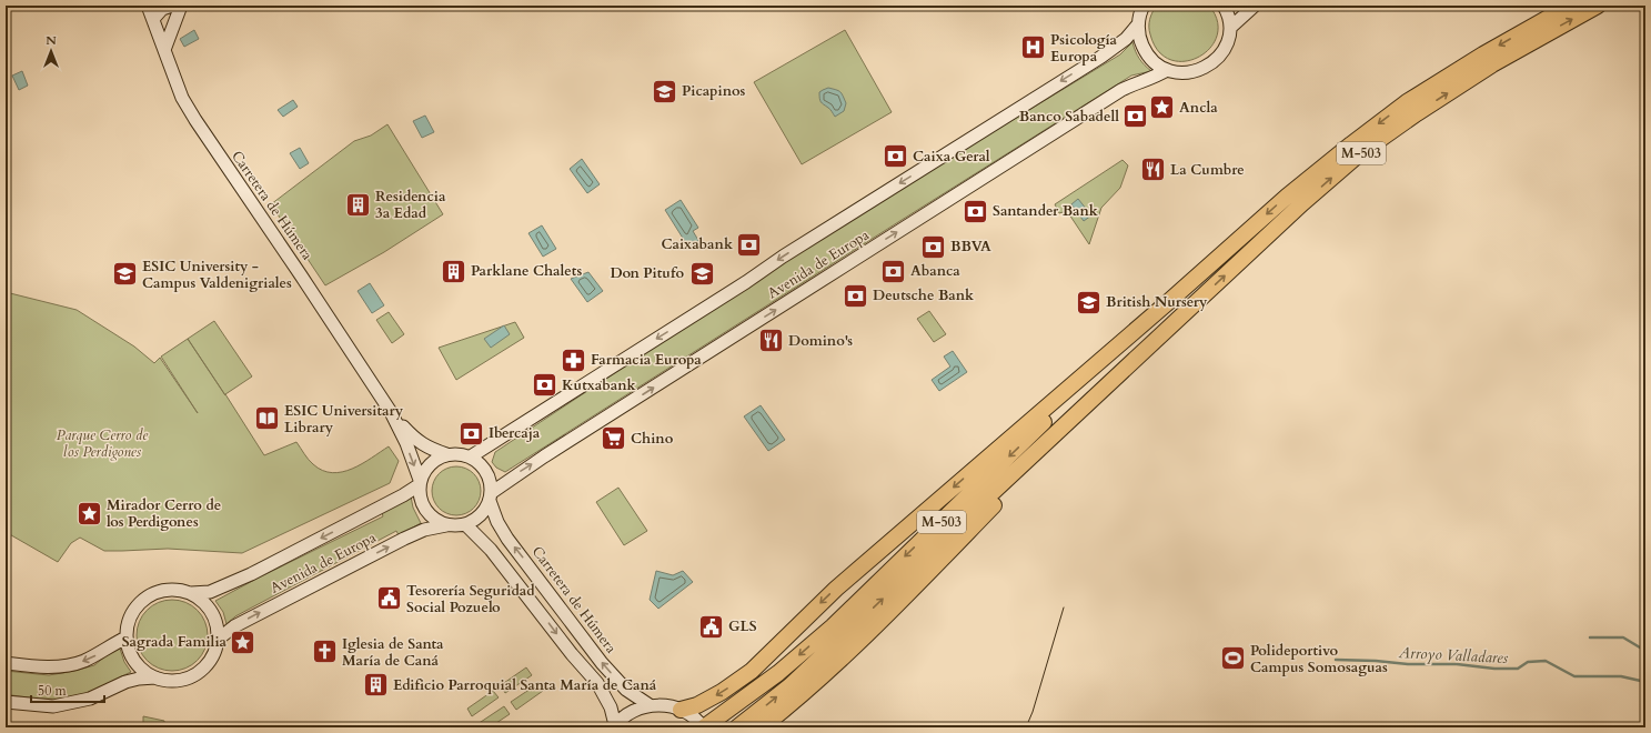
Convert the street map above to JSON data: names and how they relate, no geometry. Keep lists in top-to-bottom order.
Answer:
{
  "streets": {
    "highway": ["M-503"],
    "street": ["Carretera de Húmera", "Avenida de Europa"]
  },
  "crossings": [
    ["Carretera de Húmera", "Avenida de Europa"]
  ],
  "water": ["Arroyo Valladares"],
  "parks": ["Parque Cerro de los Perdigones"],
  "places": {
    "hospital": ["Psicología Europa"],
    "school or university": [
      "Picapinos",
      "Don Pitufo",
      "ESIC University - Campus Valdenigriales",
      "British Nursery"
    ],
    "place": ["Ancla", "Mirador Cerro de los Perdigones", "Sagrada Familia"],
    "bank": [
      "Banco Sabadell",
      "Caixa Geral",
      "Santander Bank",
      "Caixabank",
      "BBVA",
      "Abanca",
      "Deutsche Bank",
      "Kutxabank",
      "Ibercaja"
    ],
    "restaurant": ["La Cumbre", "Domino's"],
    "building": ["Residencia 3a Edad", "Parklane Chalets", "Edificio Parroquial Santa María de Caná"],
    "pharmacy": ["Farmacia Europa"],
    "library": ["ESIC Universitary Library"],
    "supermarket": ["Chino"],
    "public building": ["Tesorería Seguridad Social Pozuelo", "GLS"],
    "church": ["Iglesia de Santa María de Caná"],
    "sports": ["Polideportivo Campus Somosaguas"]
  },
  "scale_bar": "50 m",
  "north": "top"
}
